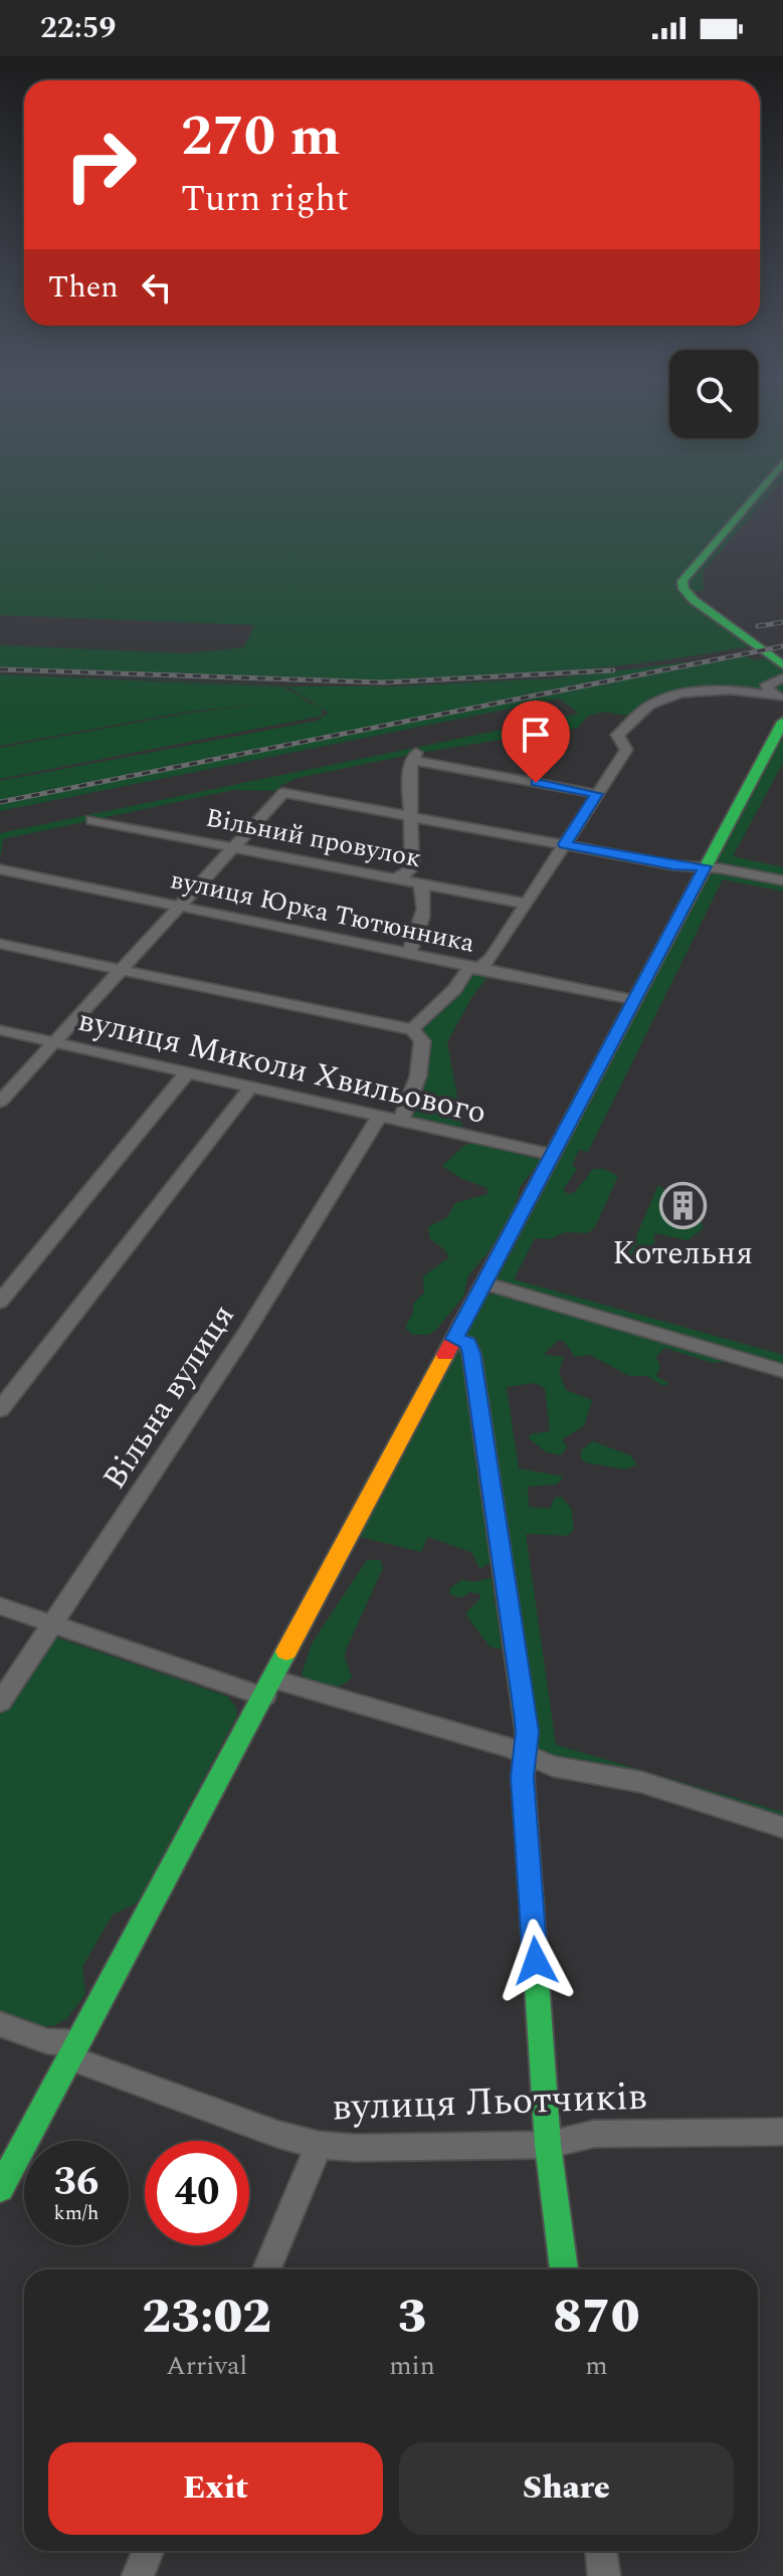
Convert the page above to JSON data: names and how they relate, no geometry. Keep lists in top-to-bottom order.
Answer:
{
  "streets": {
    "street": [
      "Вільний провулок",
      "вулиця Юрка Тютюнника",
      "вулиця Миколи Хвильового",
      "Вільна вулиця",
      "вулиця Льотчиків"
    ]
  },
  "crossings": [
    ["вулиця Миколи Хвильового", "Вільна вулиця"]
  ],
  "places": {
    "building": ["Котельня"]
  },
  "page": {
    "status": "22:59",
    "turn": ["270 m", "Turn right"],
    "then": "Then",
    "speed": "36 km/h",
    "limit": "40",
    "eta": [
      "23:02",
      "Arrival",
      "3",
      "min",
      "870",
      "m"
    ],
    "buttons": ["Exit", "Share"]
  }
}
